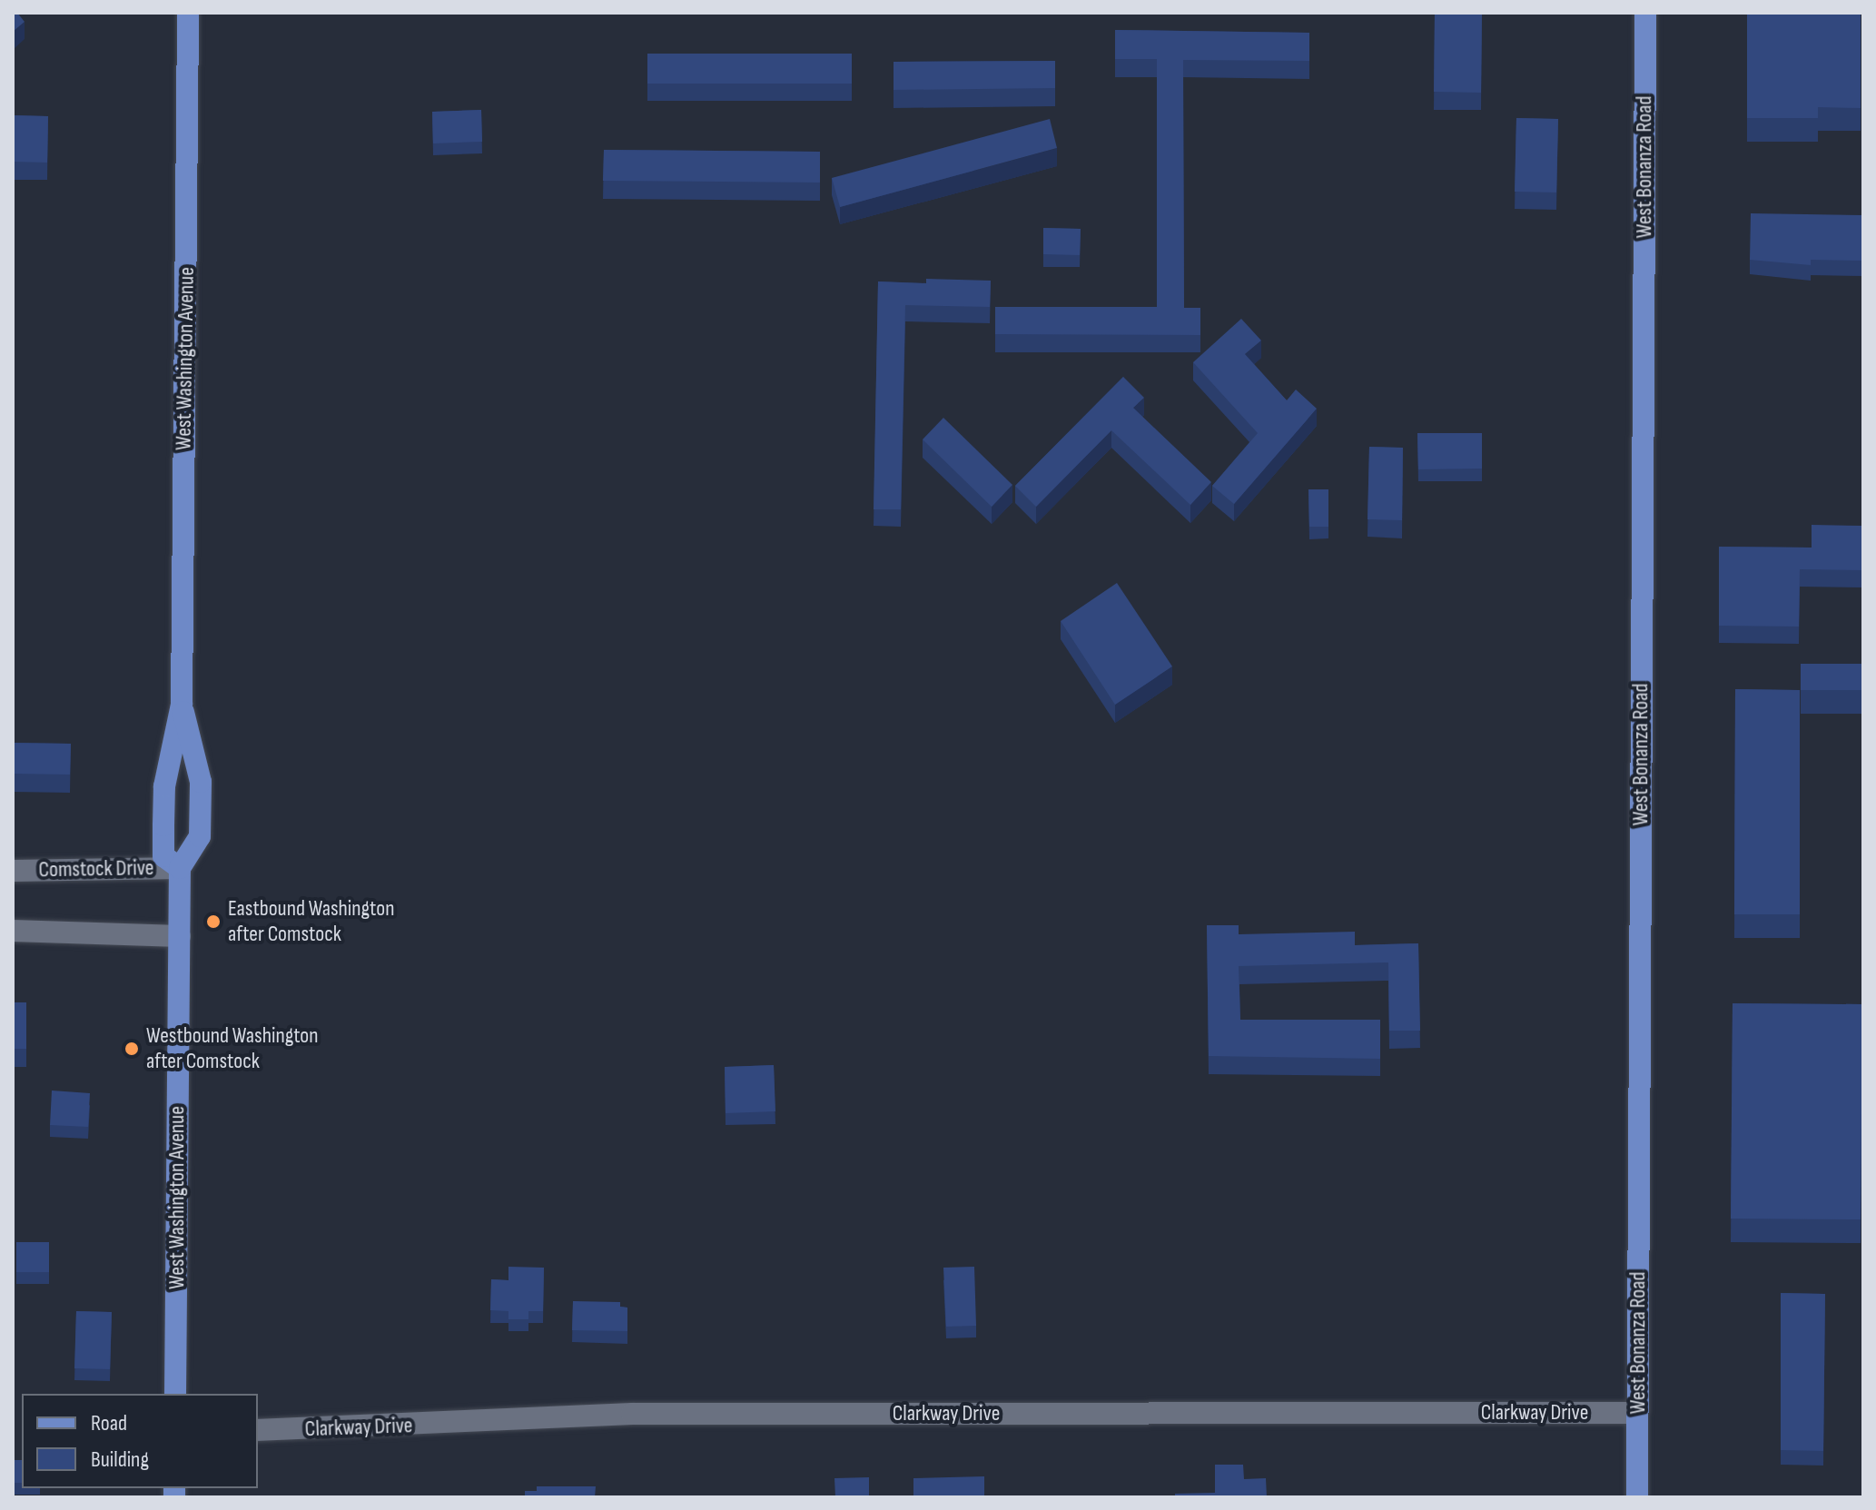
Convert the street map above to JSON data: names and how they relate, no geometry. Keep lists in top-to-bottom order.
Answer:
{
  "streets": {
    "main road": ["West Bonanza Road", "West Washington Avenue"],
    "street": ["Comstock Drive", "Clarkway Drive"]
  },
  "crossings": [
    ["West Bonanza Road", "Clarkway Drive"],
    ["West Washington Avenue", "Comstock Drive"]
  ],
  "places": ["Eastbound Washington after Comstock", "Westbound Washington after Comstock"],
  "legend": ["Road", "Building"]
}
